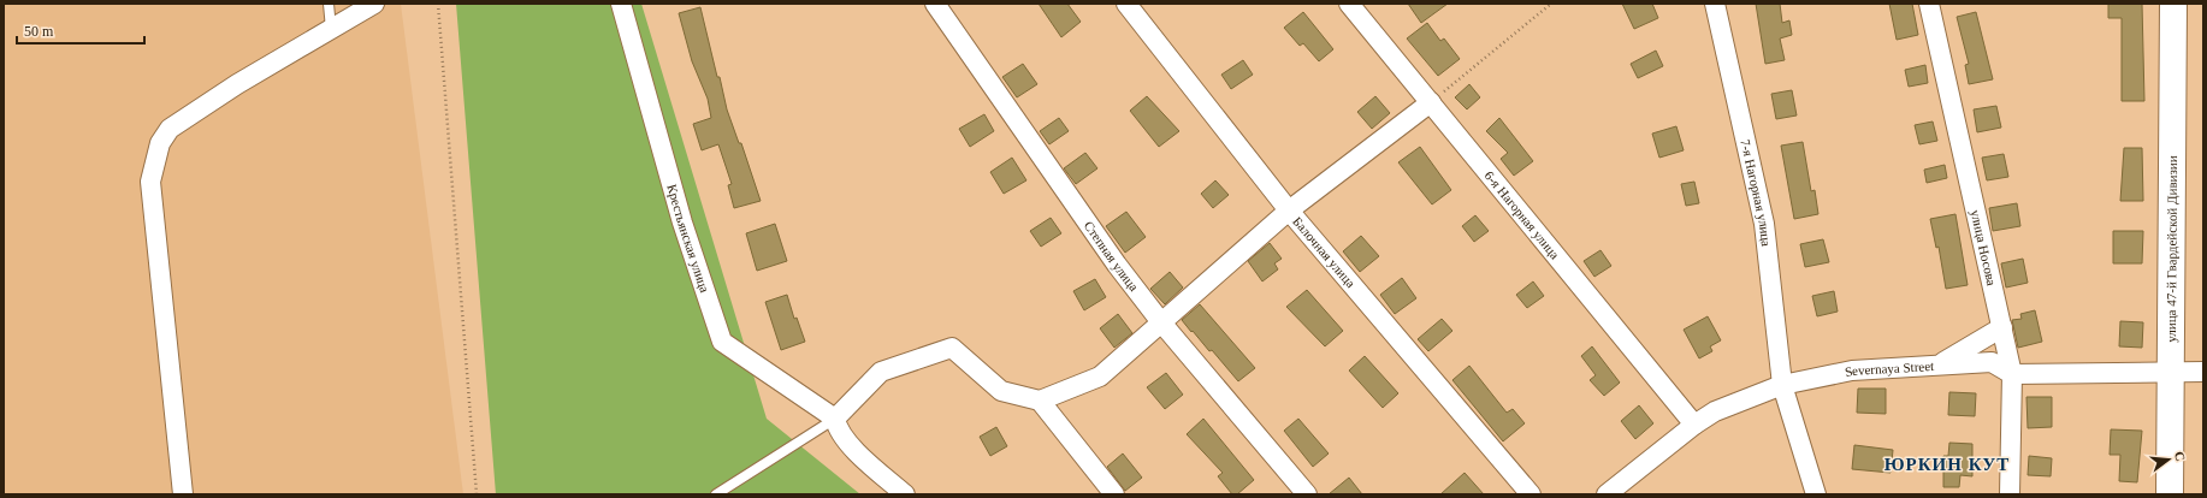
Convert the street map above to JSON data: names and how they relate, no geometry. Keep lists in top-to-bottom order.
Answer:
{
  "streets": {
    "main road": ["улица 47-й Гвардейской Дивизии"],
    "street": [
      "7-я Нагорная улица",
      "6-я Нагорная улица",
      "Крестьянская улица",
      "улица Носова",
      "Балочная улица",
      "Степная улица",
      "Severnaya Street"
    ]
  },
  "crossings": [
    ["7-я Нагорная улица", "Severnaya Street"],
    ["6-я Нагорная улица", "Severnaya Street"],
    ["улица Носова", "Severnaya Street"]
  ],
  "districts": ["ЮРКИН КУТ"],
  "scale_bar": "50 m",
  "north": "right"
}
